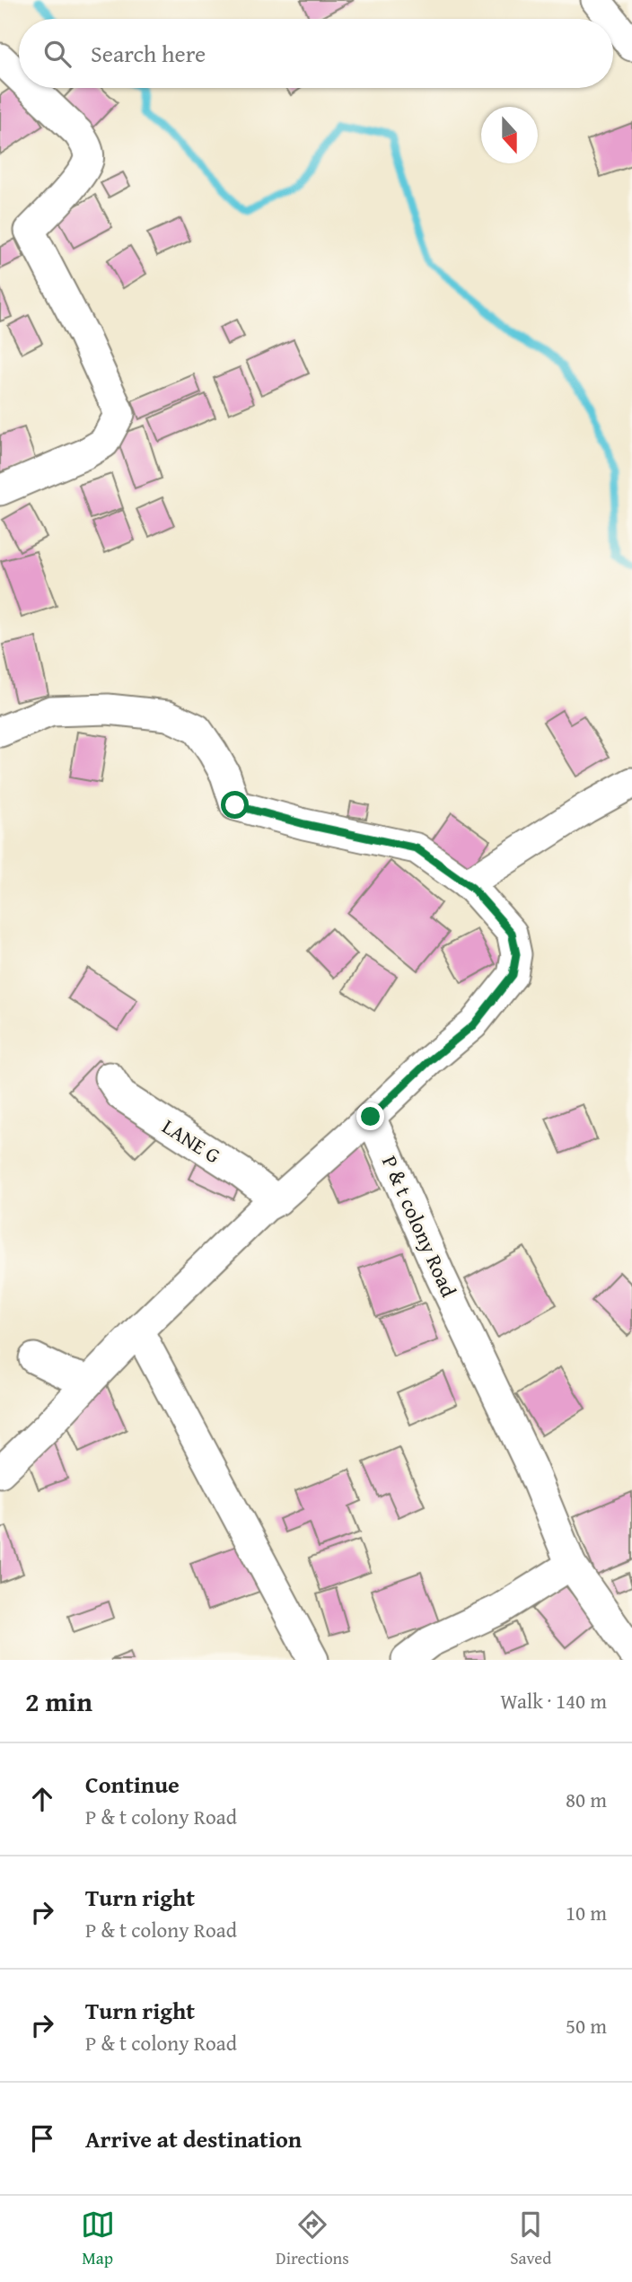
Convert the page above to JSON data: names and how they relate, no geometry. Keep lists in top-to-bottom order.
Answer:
{
  "streets": {
    "street": ["LANE G", "P & t colony Road"]
  },
  "north": "bottom",
  "page": {
    "search": "Search here",
    "heading": ["2 min", "Walk · 140 m"],
    "list": [
      ["Continue", "P & t colony Road", "80 m"],
      ["Turn right", "P & t colony Road", "10 m"],
      ["Turn right", "P & t colony Road", "50 m"],
      "Arrive at destination"
    ],
    "nav": ["Map", "Directions", "Saved"]
  }
}
